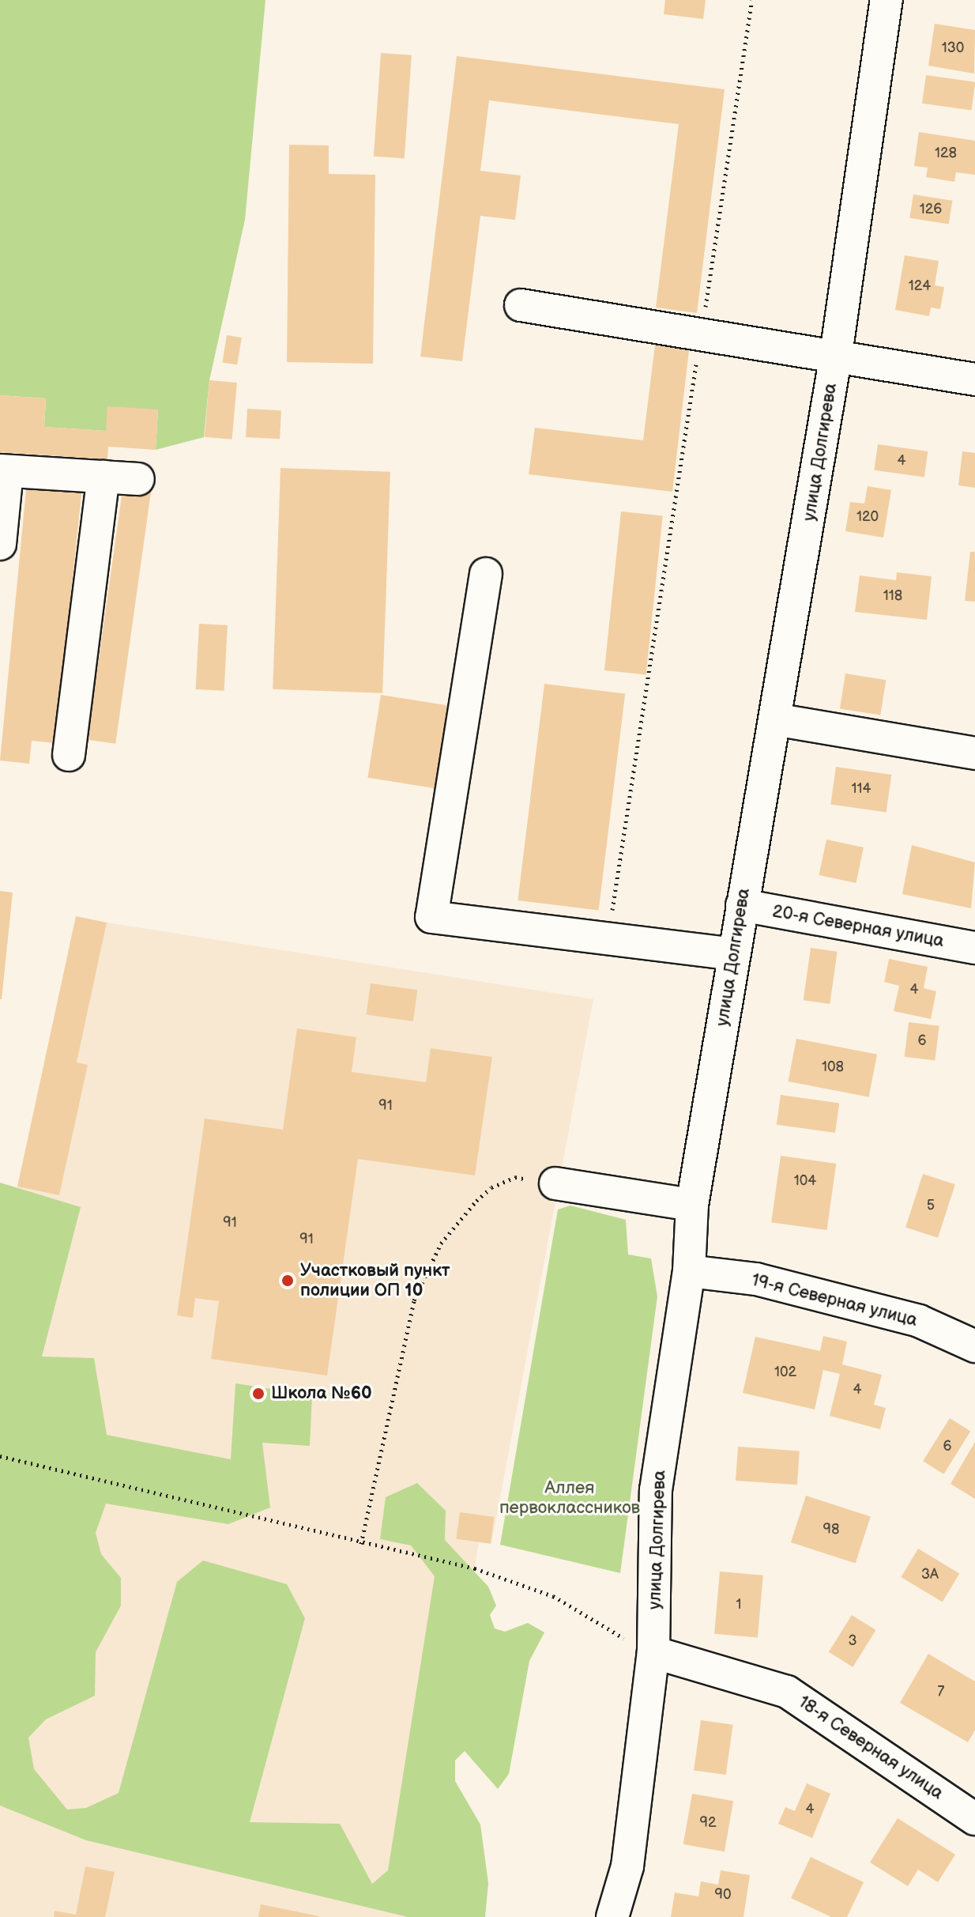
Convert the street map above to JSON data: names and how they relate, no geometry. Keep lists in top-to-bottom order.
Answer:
{
  "streets": {
    "street": [
      "улица Долгирева",
      "20-я Северная улица",
      "19-я Северная улица",
      "18-я Северная улица"
    ]
  },
  "crossings": [
    ["улица Долгирева", "20-я Северная улица"],
    ["улица Долгирева", "19-я Северная улица"],
    ["улица Долгирева", "18-я Северная улица"]
  ],
  "parks": ["Аллея первоклассников"],
  "places": ["Участковый пункт полиции ОП 10", "Школа №60"],
  "house_numbers": [
    "130",
    "128",
    "126",
    "124",
    "4",
    "120",
    "118",
    "114",
    "4",
    "6",
    "108",
    "91",
    "104",
    "5",
    "91",
    "91",
    "102",
    "4",
    "6",
    "98",
    "3А",
    "1",
    "3",
    "7",
    "4",
    "92",
    "90"
  ]
}
